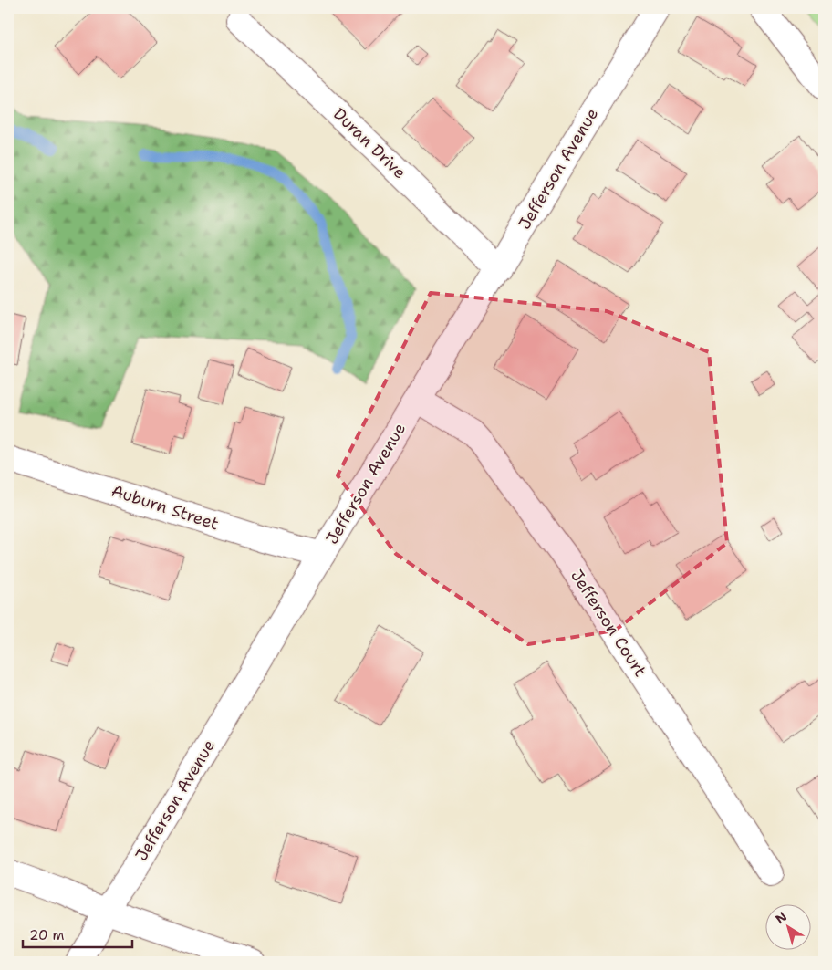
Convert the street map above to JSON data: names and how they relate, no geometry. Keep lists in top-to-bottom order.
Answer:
{
  "streets": {
    "street": [
      "Duran Drive",
      "Jefferson Avenue",
      "Auburn Street",
      "Jefferson Court"
    ]
  },
  "crossings": [
    ["Duran Drive", "Jefferson Avenue"],
    ["Jefferson Avenue", "Auburn Street"],
    ["Jefferson Avenue", "Jefferson Court"]
  ],
  "scale_bar": "20 m",
  "north": "top left"
}
